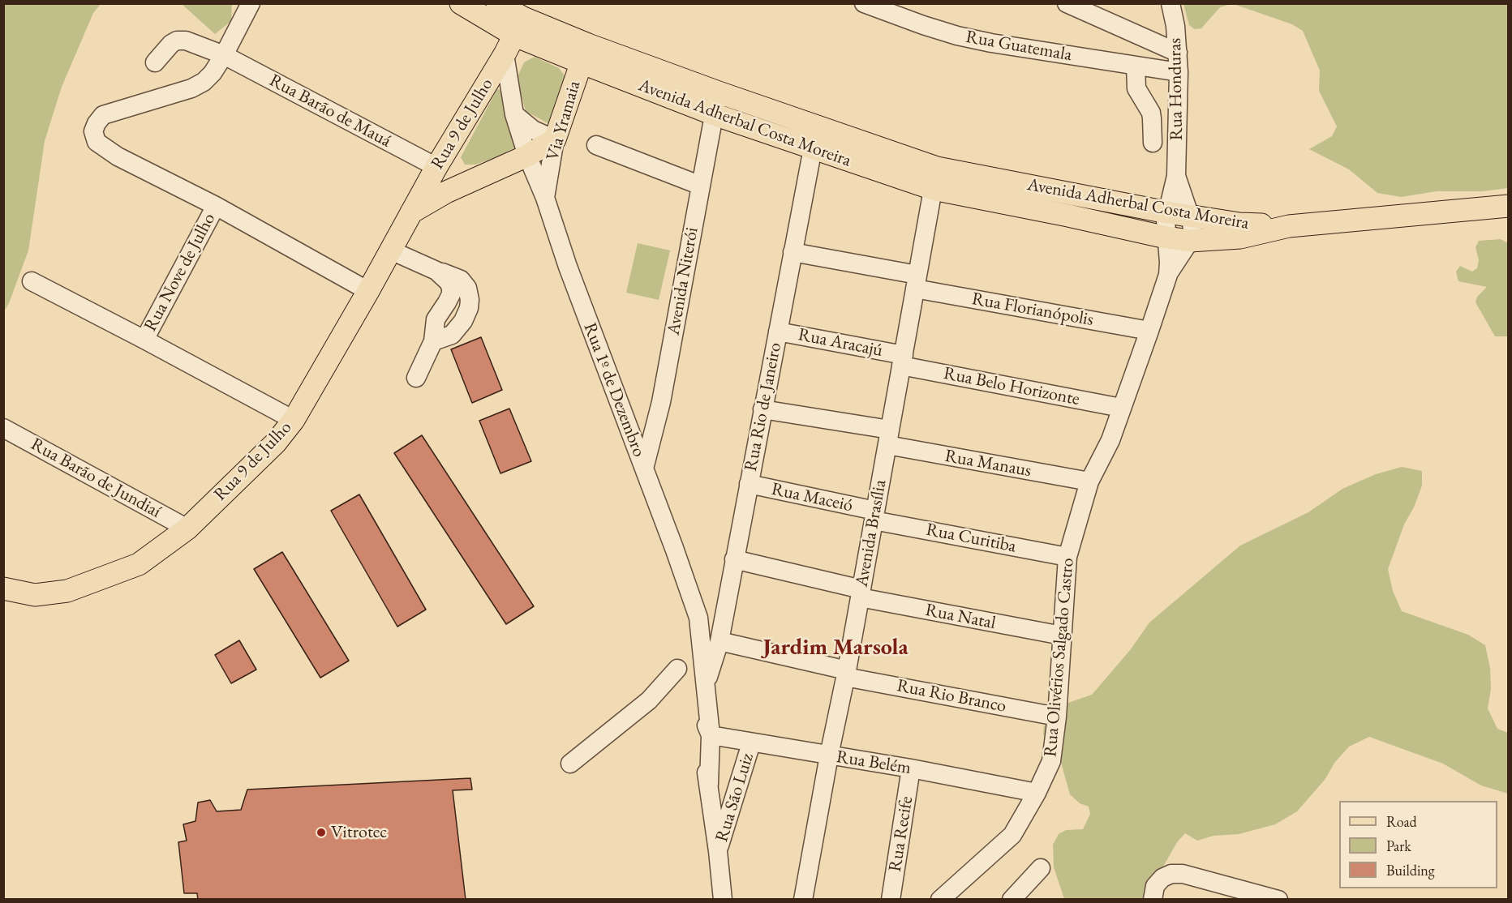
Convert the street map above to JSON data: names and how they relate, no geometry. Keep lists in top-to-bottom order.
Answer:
{
  "streets": {
    "main road": ["Via Yramaia", "Avenida Adherbal Costa Moreira", "Rua 9 de Julho"],
    "street": [
      "Rua Guatemala",
      "Rua Honduras",
      "Rua Barão de Mauá",
      "Rua Nove de Julho",
      "Avenida Niterói",
      "Rua Florianópolis",
      "Rua Aracajú",
      "Rua Belo Horizonte",
      "Rua 1º de Dezembro",
      "Rua Rio de Janeiro",
      "Rua Manaus",
      "Rua Barão de Jundiaí",
      "Rua Maceió",
      "Avenida Brasília",
      "Rua Curitiba",
      "Rua Natal",
      "Rua Olivérios Salgado Castro",
      "Rua Rio Branco",
      "Rua Belém",
      "Rua São Luiz",
      "Rua Recife"
    ]
  },
  "crossings": [
    ["Rua Guatemala", "Rua Honduras"],
    ["Rua Barão de Mauá", "Rua 9 de Julho"],
    ["Via Yramaia", "Avenida Adherbal Costa Moreira"],
    ["Via Yramaia", "Rua 9 de Julho"],
    ["Via Yramaia", "Rua 1º de Dezembro"],
    ["Avenida Adherbal Costa Moreira", "Rua 9 de Julho"],
    ["Avenida Adherbal Costa Moreira", "Avenida Niterói"],
    ["Avenida Adherbal Costa Moreira", "Rua 1º de Dezembro"],
    ["Avenida Adherbal Costa Moreira", "Rua Rio de Janeiro"],
    ["Avenida Adherbal Costa Moreira", "Avenida Brasília"],
    ["Rua 9 de Julho", "Rua 1º de Dezembro"],
    ["Rua 9 de Julho", "Rua Barão de Jundiaí"],
    ["Avenida Niterói", "Rua 1º de Dezembro"],
    ["Rua Florianópolis", "Rua Rio de Janeiro"],
    ["Rua Florianópolis", "Avenida Brasília"],
    ["Rua Florianópolis", "Rua Olivérios Salgado Castro"],
    ["Rua Aracajú", "Rua Belo Horizonte"],
    ["Rua Aracajú", "Rua Rio de Janeiro"],
    ["Rua Aracajú", "Avenida Brasília"],
    ["Rua Belo Horizonte", "Avenida Brasília"],
    ["Rua Belo Horizonte", "Rua Olivérios Salgado Castro"],
    ["Rua 1º de Dezembro", "Rua Rio de Janeiro"],
    ["Rua 1º de Dezembro", "Rua Belém"],
    ["Rua 1º de Dezembro", "Rua São Luiz"],
    ["Rua Rio de Janeiro", "Rua Manaus"],
    ["Rua Rio de Janeiro", "Rua Maceió"],
    ["Rua Rio de Janeiro", "Rua Natal"],
    ["Rua Rio de Janeiro", "Rua Rio Branco"],
    ["Rua Manaus", "Avenida Brasília"],
    ["Rua Manaus", "Rua Olivérios Salgado Castro"],
    ["Rua Maceió", "Avenida Brasília"],
    ["Rua Maceió", "Rua Curitiba"],
    ["Avenida Brasília", "Rua Curitiba"],
    ["Avenida Brasília", "Rua Natal"],
    ["Avenida Brasília", "Rua Rio Branco"],
    ["Avenida Brasília", "Rua Belém"],
    ["Rua Curitiba", "Rua Olivérios Salgado Castro"],
    ["Rua Natal", "Rua Olivérios Salgado Castro"],
    ["Rua Olivérios Salgado Castro", "Rua Rio Branco"],
    ["Rua Olivérios Salgado Castro", "Rua Belém"],
    ["Rua Belém", "Rua São Luiz"],
    ["Rua Belém", "Rua Recife"]
  ],
  "districts": ["Jardim Marsola"],
  "places": ["Vitrotec"],
  "legend": ["Road", "Park", "Building"]
}
